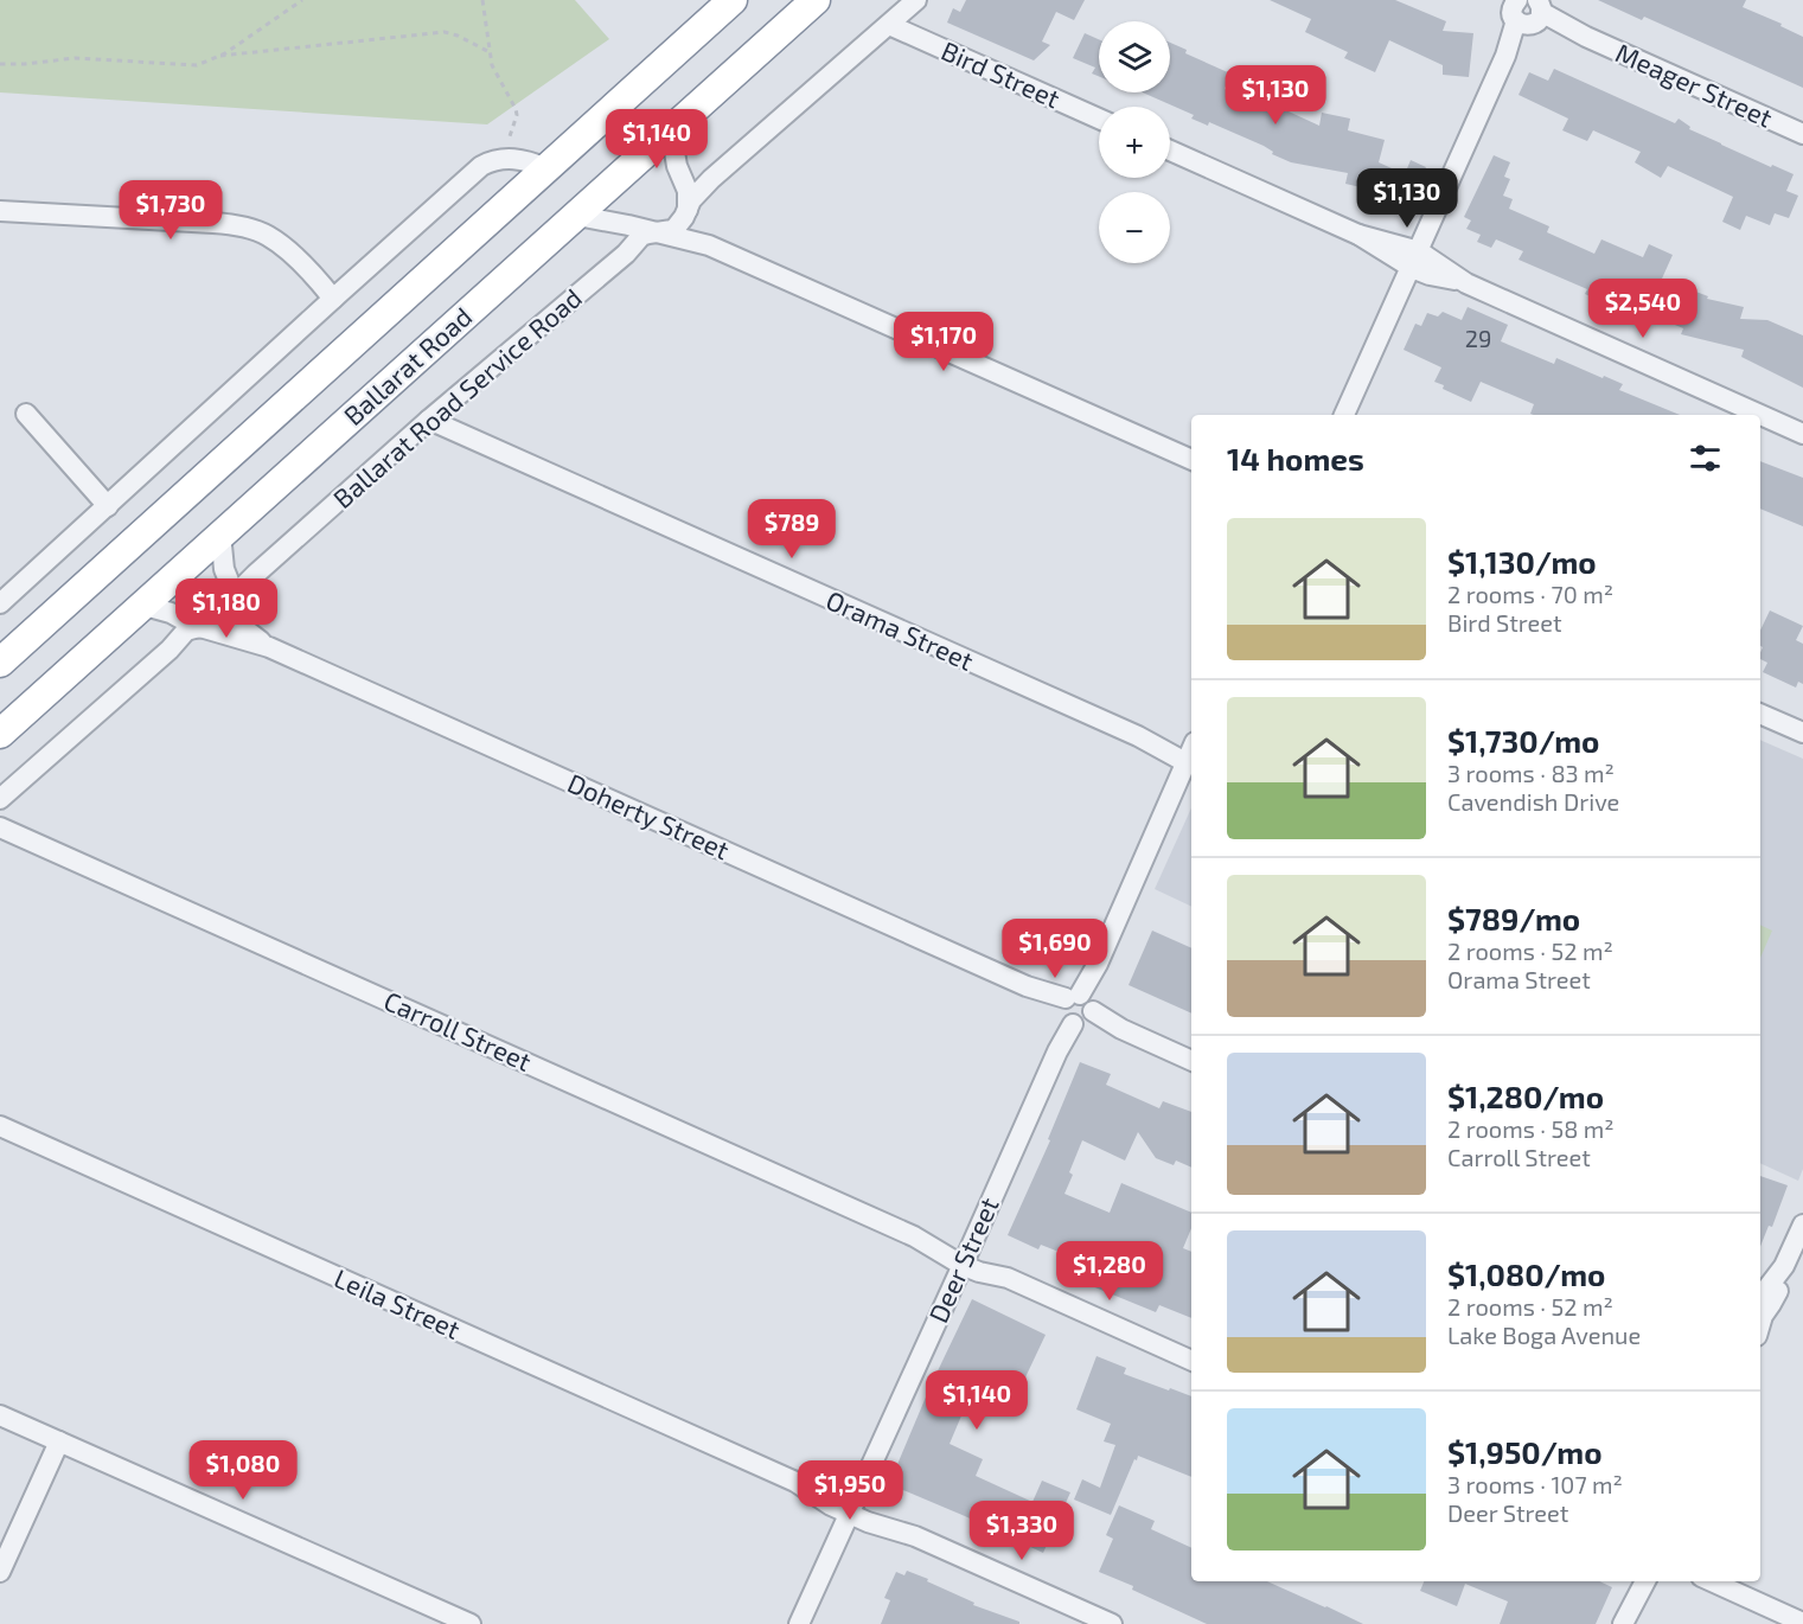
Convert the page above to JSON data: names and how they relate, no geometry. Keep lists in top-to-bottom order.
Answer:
{
  "streets": {
    "highway": ["Ballarat Road"],
    "street": [
      "Bird Street",
      "Meager Street",
      "Ballarat Road Service Road",
      "Orama Street",
      "Doherty Street",
      "Carroll Street",
      "Deer Street",
      "Leila Street"
    ]
  },
  "crossings": [
    ["Bird Street", "Ballarat Road Service Road"],
    ["Ballarat Road", "Doherty Street"],
    ["Ballarat Road Service Road", "Orama Street"],
    ["Ballarat Road Service Road", "Doherty Street"],
    ["Orama Street", "Deer Street"],
    ["Doherty Street", "Deer Street"],
    ["Carroll Street", "Deer Street"],
    ["Deer Street", "Leila Street"]
  ],
  "house_numbers": ["29"],
  "page": {
    "map_buttons": ["+", "−"],
    "price": [
      "$1,130",
      "$1,140",
      "$1,130",
      "$1,730",
      "$2,540",
      "$1,170",
      "$789",
      "$1,180",
      "$1,690",
      "$1,280",
      "$1,140",
      "$1,080",
      "$1,950",
      "$1,330"
    ],
    "heading": "14 homes",
    "list": [
      {
        "name": "$1,130/mo",
        "note": "2 rooms · 70 m² · Bird Street"
      },
      {
        "name": "$1,730/mo",
        "note": "3 rooms · 83 m² · Cavendish Drive"
      },
      {
        "name": "$789/mo",
        "note": "2 rooms · 52 m² · Orama Street"
      },
      {
        "name": "$1,280/mo",
        "note": "2 rooms · 58 m² · Carroll Street"
      },
      {
        "name": "$1,080/mo",
        "note": "2 rooms · 52 m² · Lake Boga Avenue"
      },
      {
        "name": "$1,950/mo",
        "note": "3 rooms · 107 m² · Deer Street"
      }
    ]
  }
}
